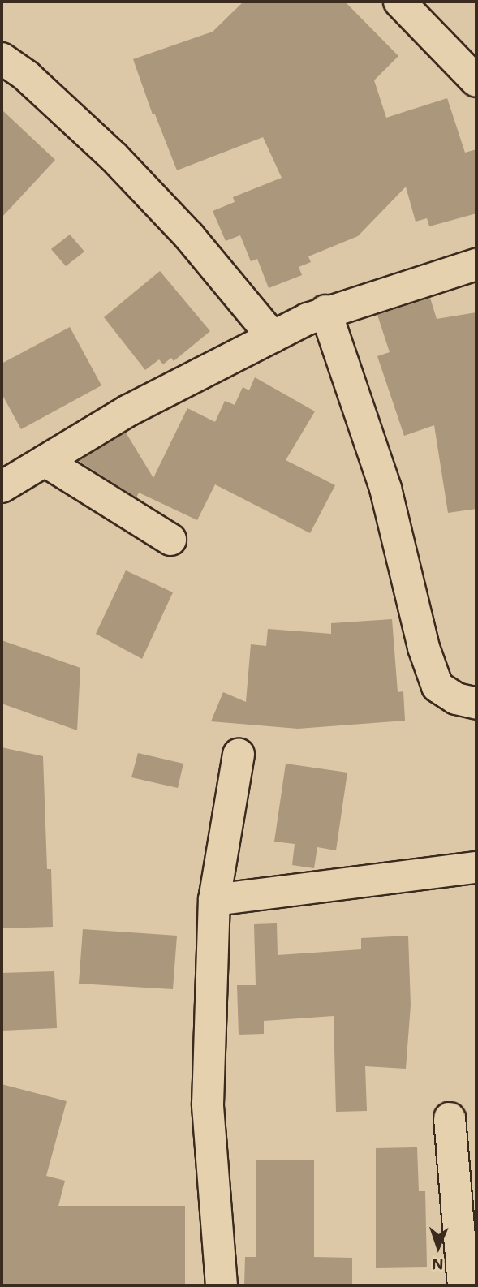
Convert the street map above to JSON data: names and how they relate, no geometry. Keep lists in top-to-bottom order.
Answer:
{
  "north": "bottom"
}
